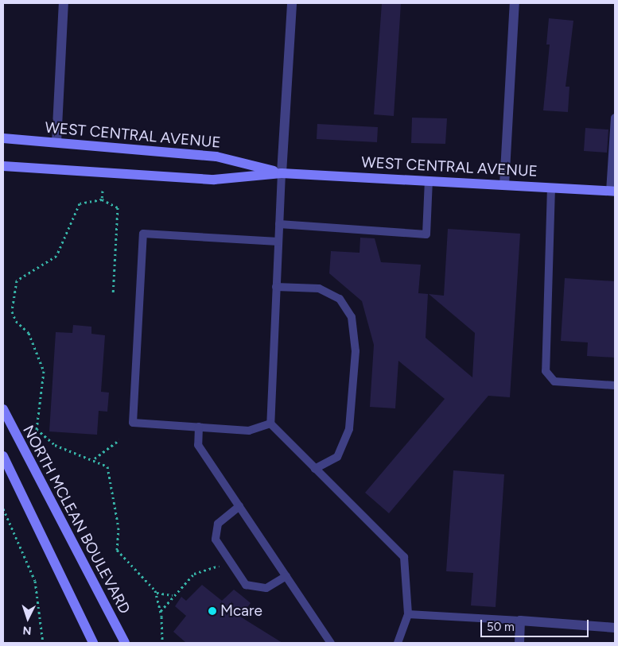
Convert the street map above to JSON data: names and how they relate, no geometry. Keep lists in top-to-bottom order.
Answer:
{
  "streets": {
    "main road": ["WEST CENTRAL AVENUE", "NORTH MCLEAN BOULEVARD"]
  },
  "places": ["Mcare"],
  "scale_bar": "50 m",
  "north": "bottom"
}
